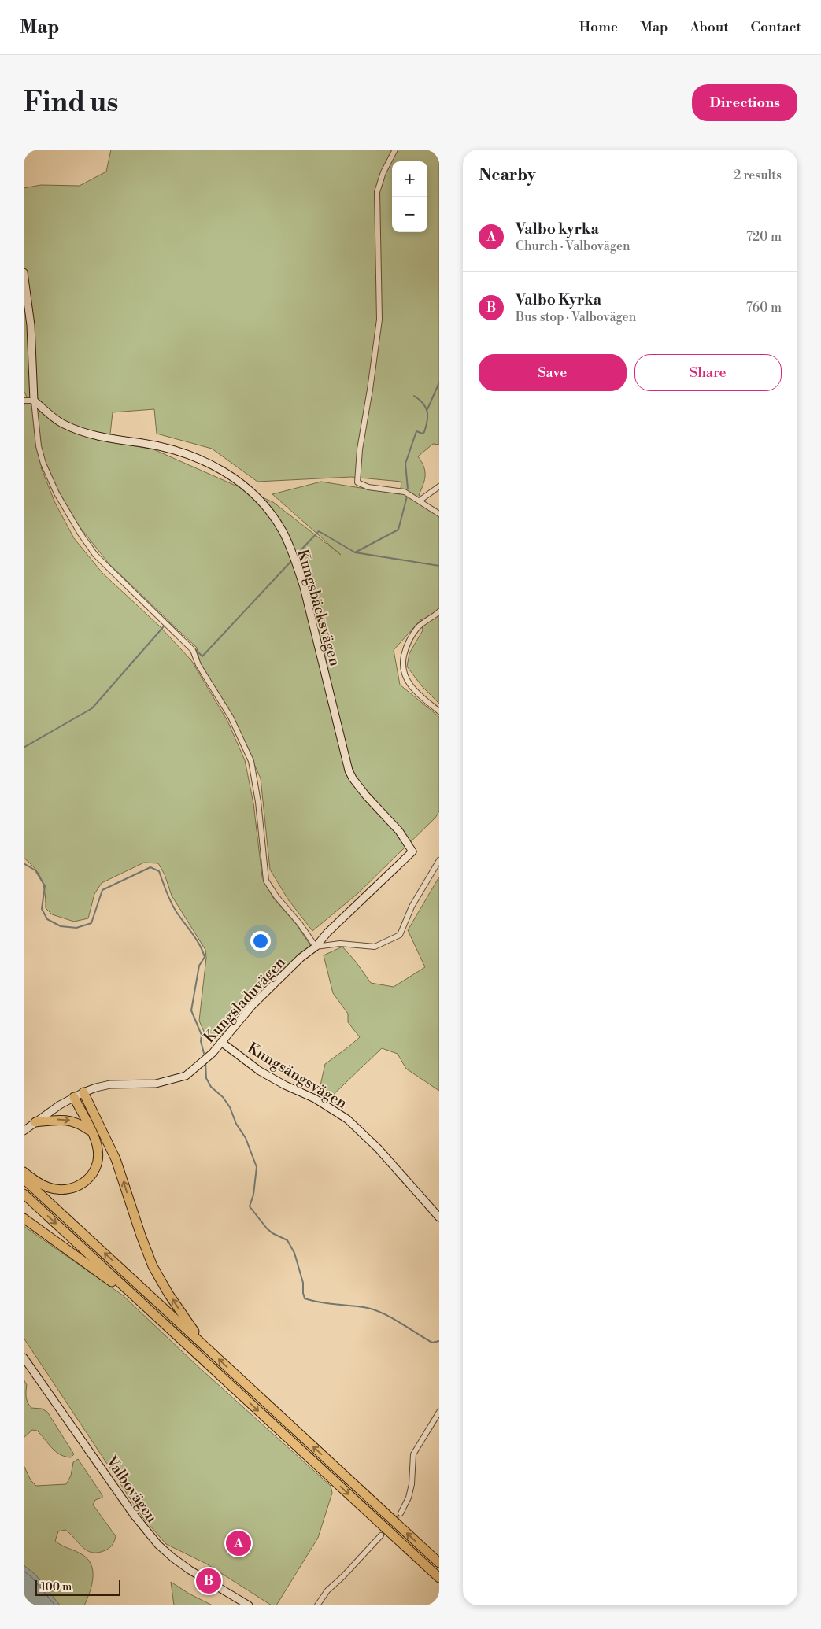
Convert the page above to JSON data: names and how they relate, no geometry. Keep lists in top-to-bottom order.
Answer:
{
  "streets": {
    "street": [
      "Kungsbäcksvägen",
      "Kungsladuvägen",
      "Kungsängsvägen",
      "Valbovägen"
    ]
  },
  "crossings": [
    ["Kungsbäcksvägen", "Kungsladuvägen"],
    ["Kungsladuvägen", "Kungsängsvägen"]
  ],
  "scale_bar": "100 m",
  "page": {
    "header": "Map",
    "nav": [
      "Home",
      "Map",
      "About",
      "Contact"
    ],
    "buttons": [
      "Directions",
      ["Save", "Share"]
    ],
    "title": "Find us",
    "heading": ["Nearby", "2 results"],
    "map_buttons": ["+", "−"],
    "list": [
      {
        "mark": "A",
        "name": "Valbo kyrka",
        "note": "Church · Valbovägen",
        "value": "720 m"
      },
      {
        "mark": "B",
        "name": "Valbo Kyrka",
        "note": "Bus stop · Valbovägen",
        "value": "760 m"
      }
    ],
    "pins": ["A", "B"],
    "scale": "100 m"
  }
}
